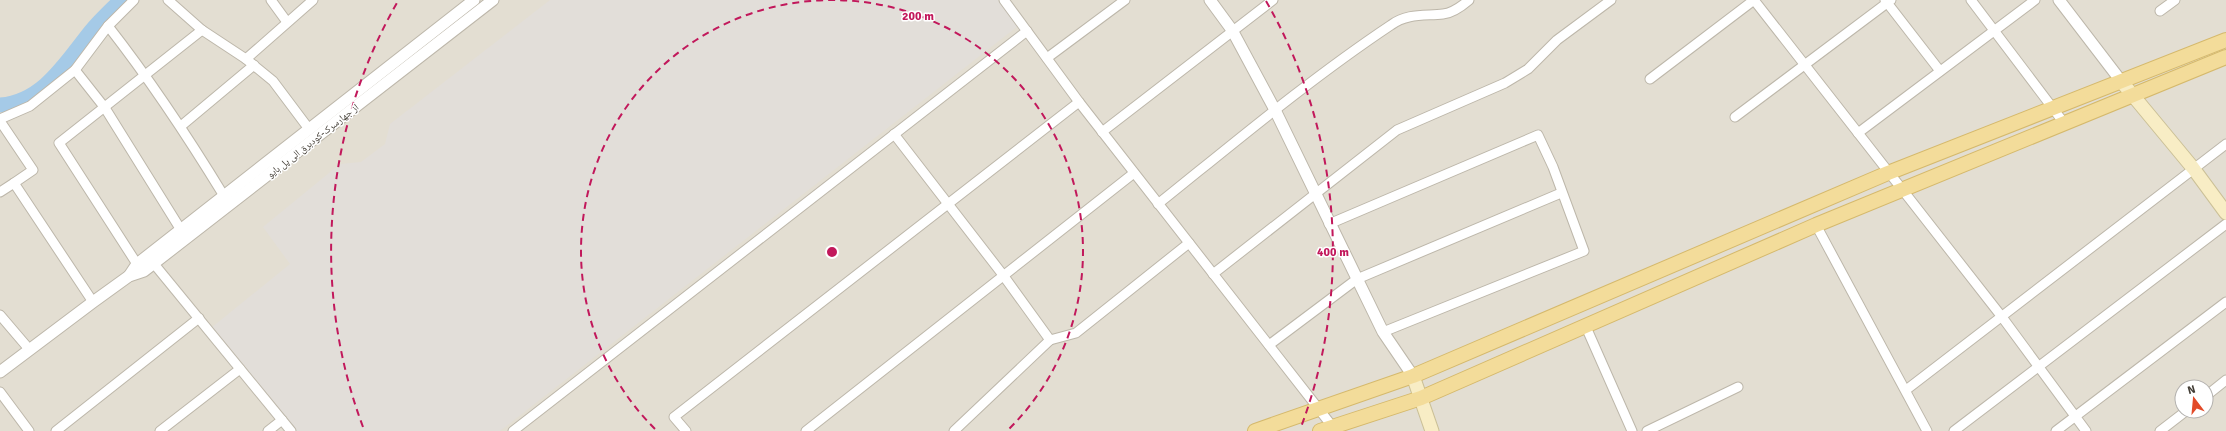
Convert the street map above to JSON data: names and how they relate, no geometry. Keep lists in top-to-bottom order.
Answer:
{
  "streets": {
    "street": ["از جهارسرک-کودبرق الی پل بایو"]
  },
  "north": "top",
  "rings": ["200 m", "400 m"]
}
